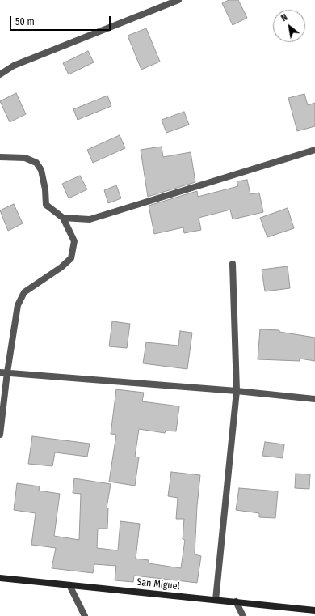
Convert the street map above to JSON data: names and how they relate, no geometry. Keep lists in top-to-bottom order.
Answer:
{
  "streets": {
    "street": ["San Miguel"]
  },
  "scale_bar": "50 m",
  "north": "top left"
}
